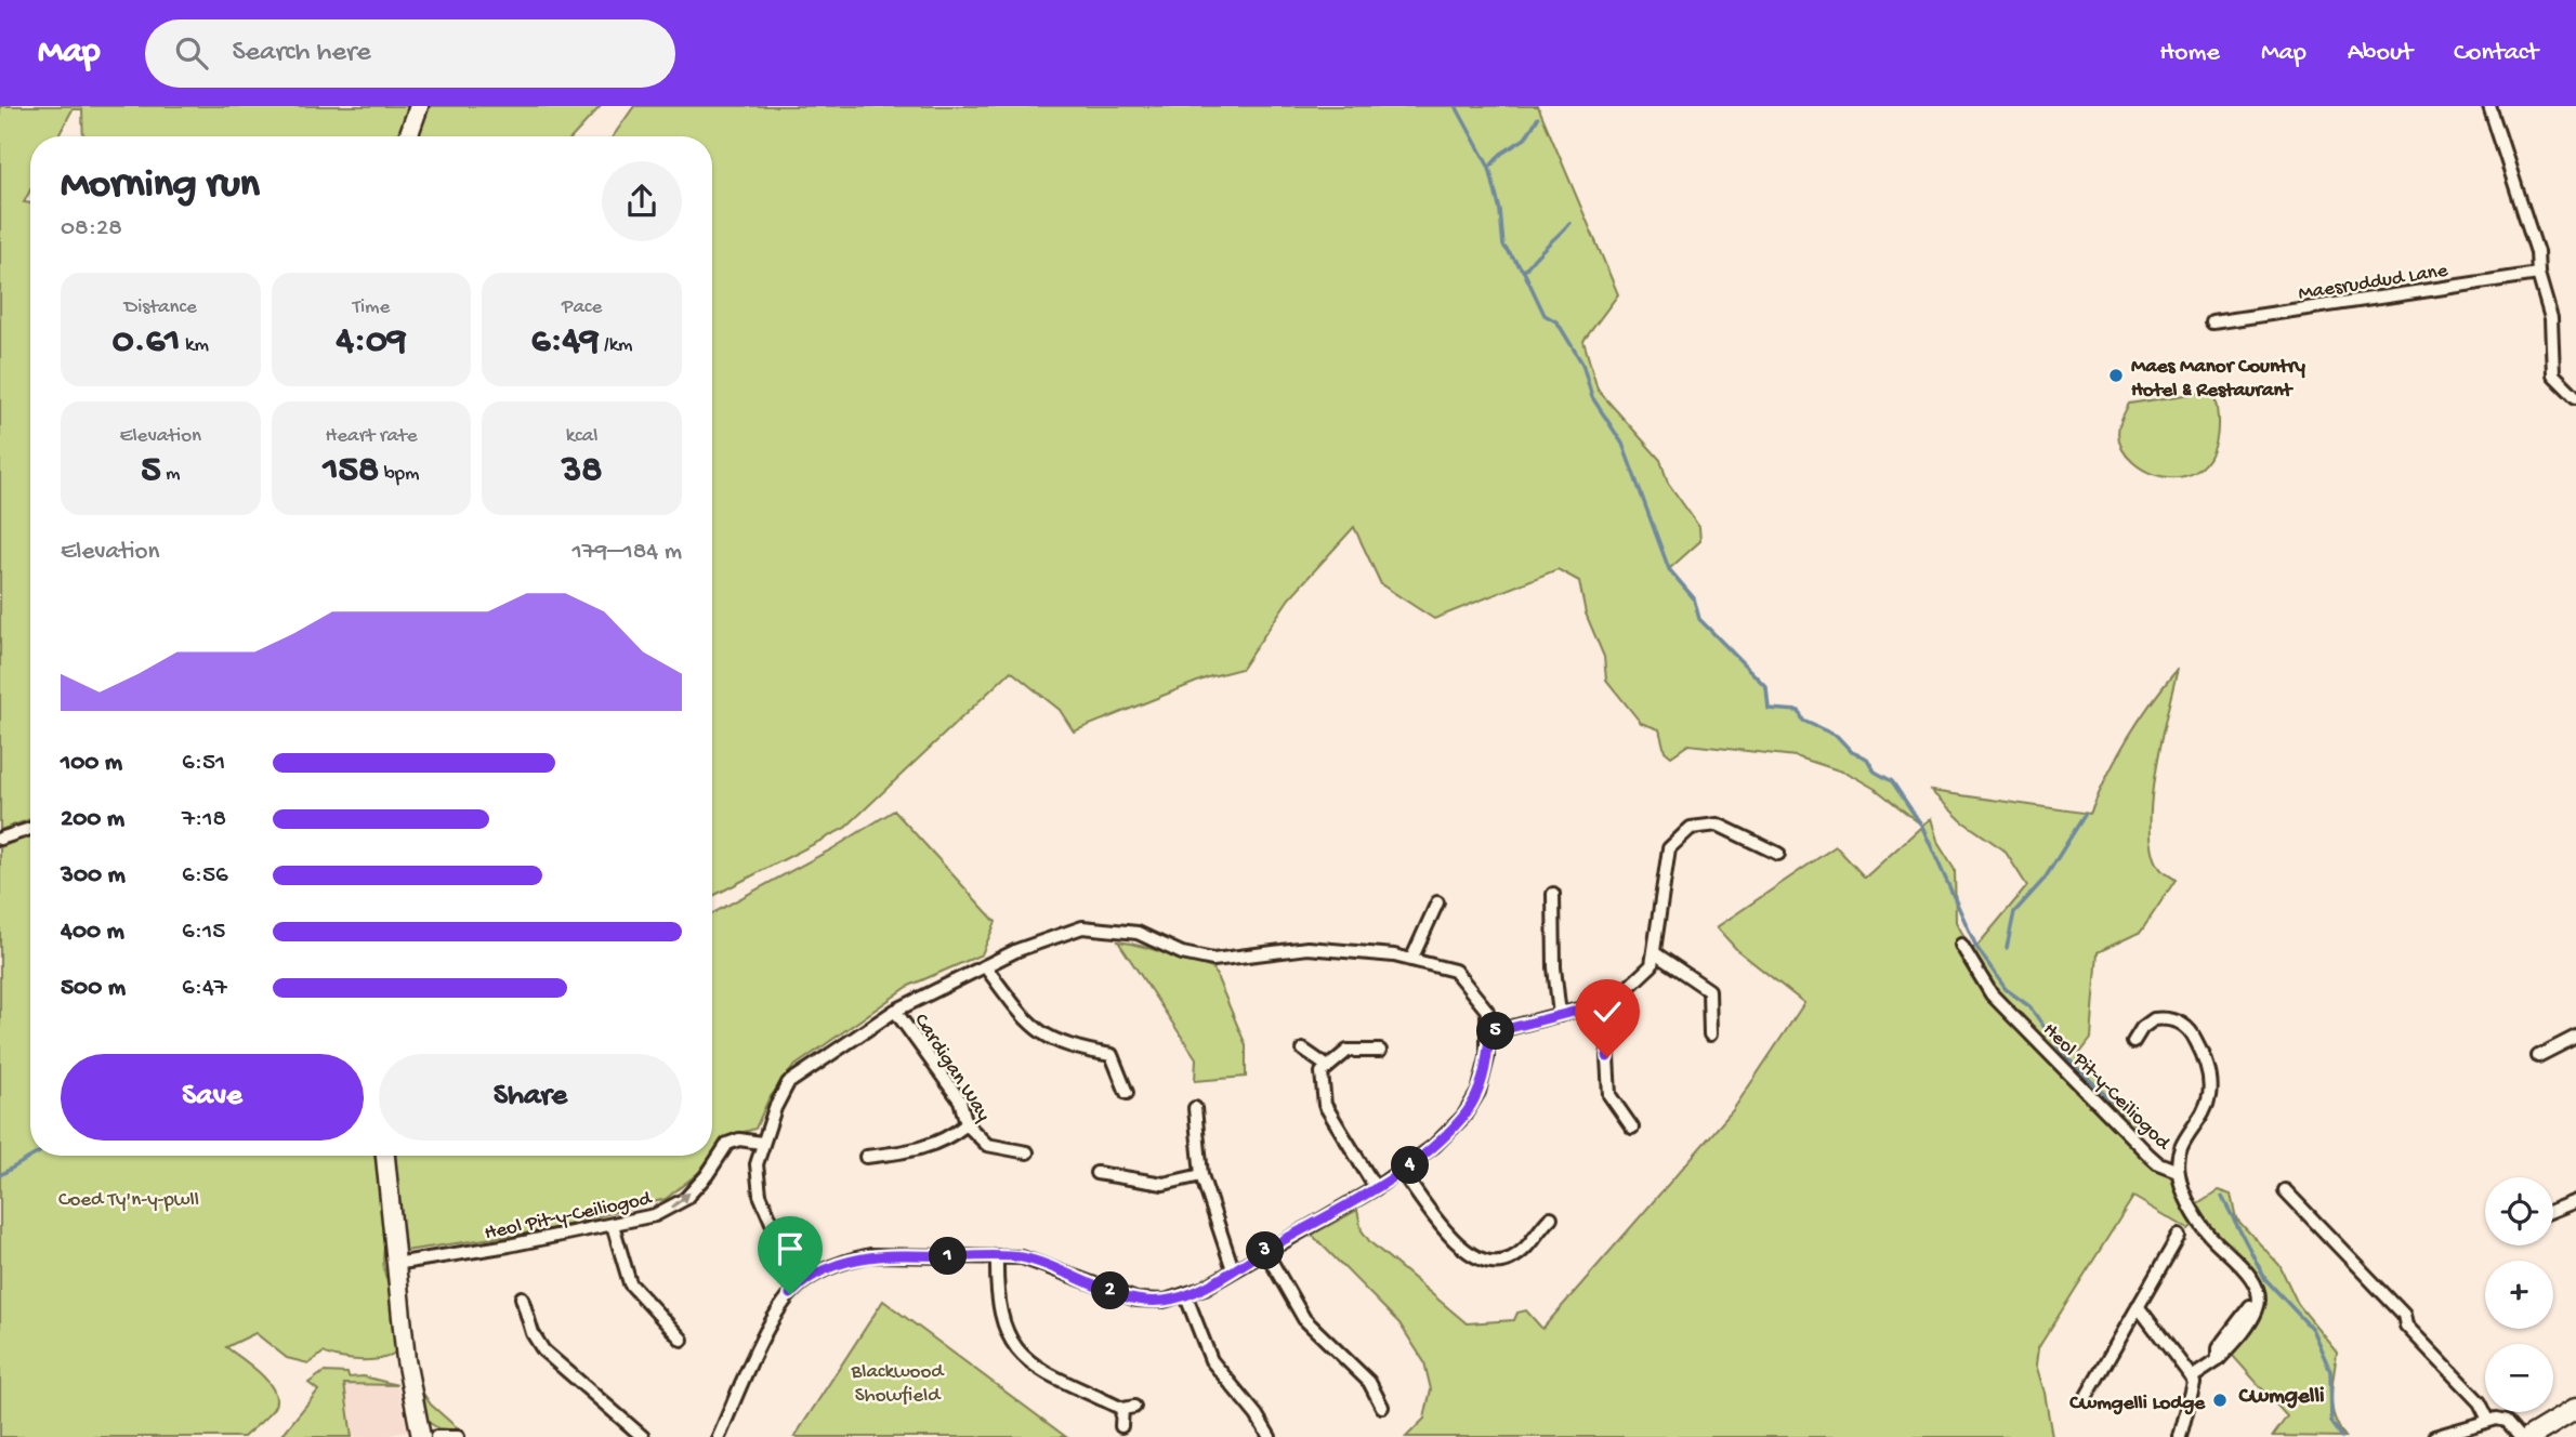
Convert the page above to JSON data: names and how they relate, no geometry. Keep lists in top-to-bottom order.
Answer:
{
  "streets": {
    "street": ["Maesruddud Lane", "Cardigan Way", "Heol Pit-y-Ceiliogod"]
  },
  "districts": ["Cwmgelli"],
  "parks": ["Coed Ty'n-y-pwll", "Blackwood Showfield"],
  "places": ["Maes Manor Country Hotel & Restaurant", "Cwmgelli Lodge"],
  "page": {
    "header": "Map",
    "search": "Search here",
    "nav": [
      "Home",
      "Map",
      "About",
      "Contact"
    ],
    "heading": ["Morning run", "08:28"],
    "stats": [
      ["Distance", "0.61 km"],
      ["Time", "4:09"],
      ["Pace", "6:49 /km"],
      ["Elevation", "5 m"],
      ["Heart rate", "158 bpm"],
      ["kcal", "38"]
    ],
    "chart": ["Elevation", "179–184 m"],
    "list": [
      {
        "name": "100 m",
        "note": "6:51"
      },
      {
        "name": "200 m",
        "note": "7:18"
      },
      {
        "name": "300 m",
        "note": "6:56"
      },
      {
        "name": "400 m",
        "note": "6:15"
      },
      {
        "name": "500 m",
        "note": "6:47"
      }
    ],
    "pins": [
      "5",
      "4",
      "3",
      "1",
      "2"
    ],
    "buttons": ["Save", "Share"],
    "map_buttons": ["+", "−"]
  }
}
